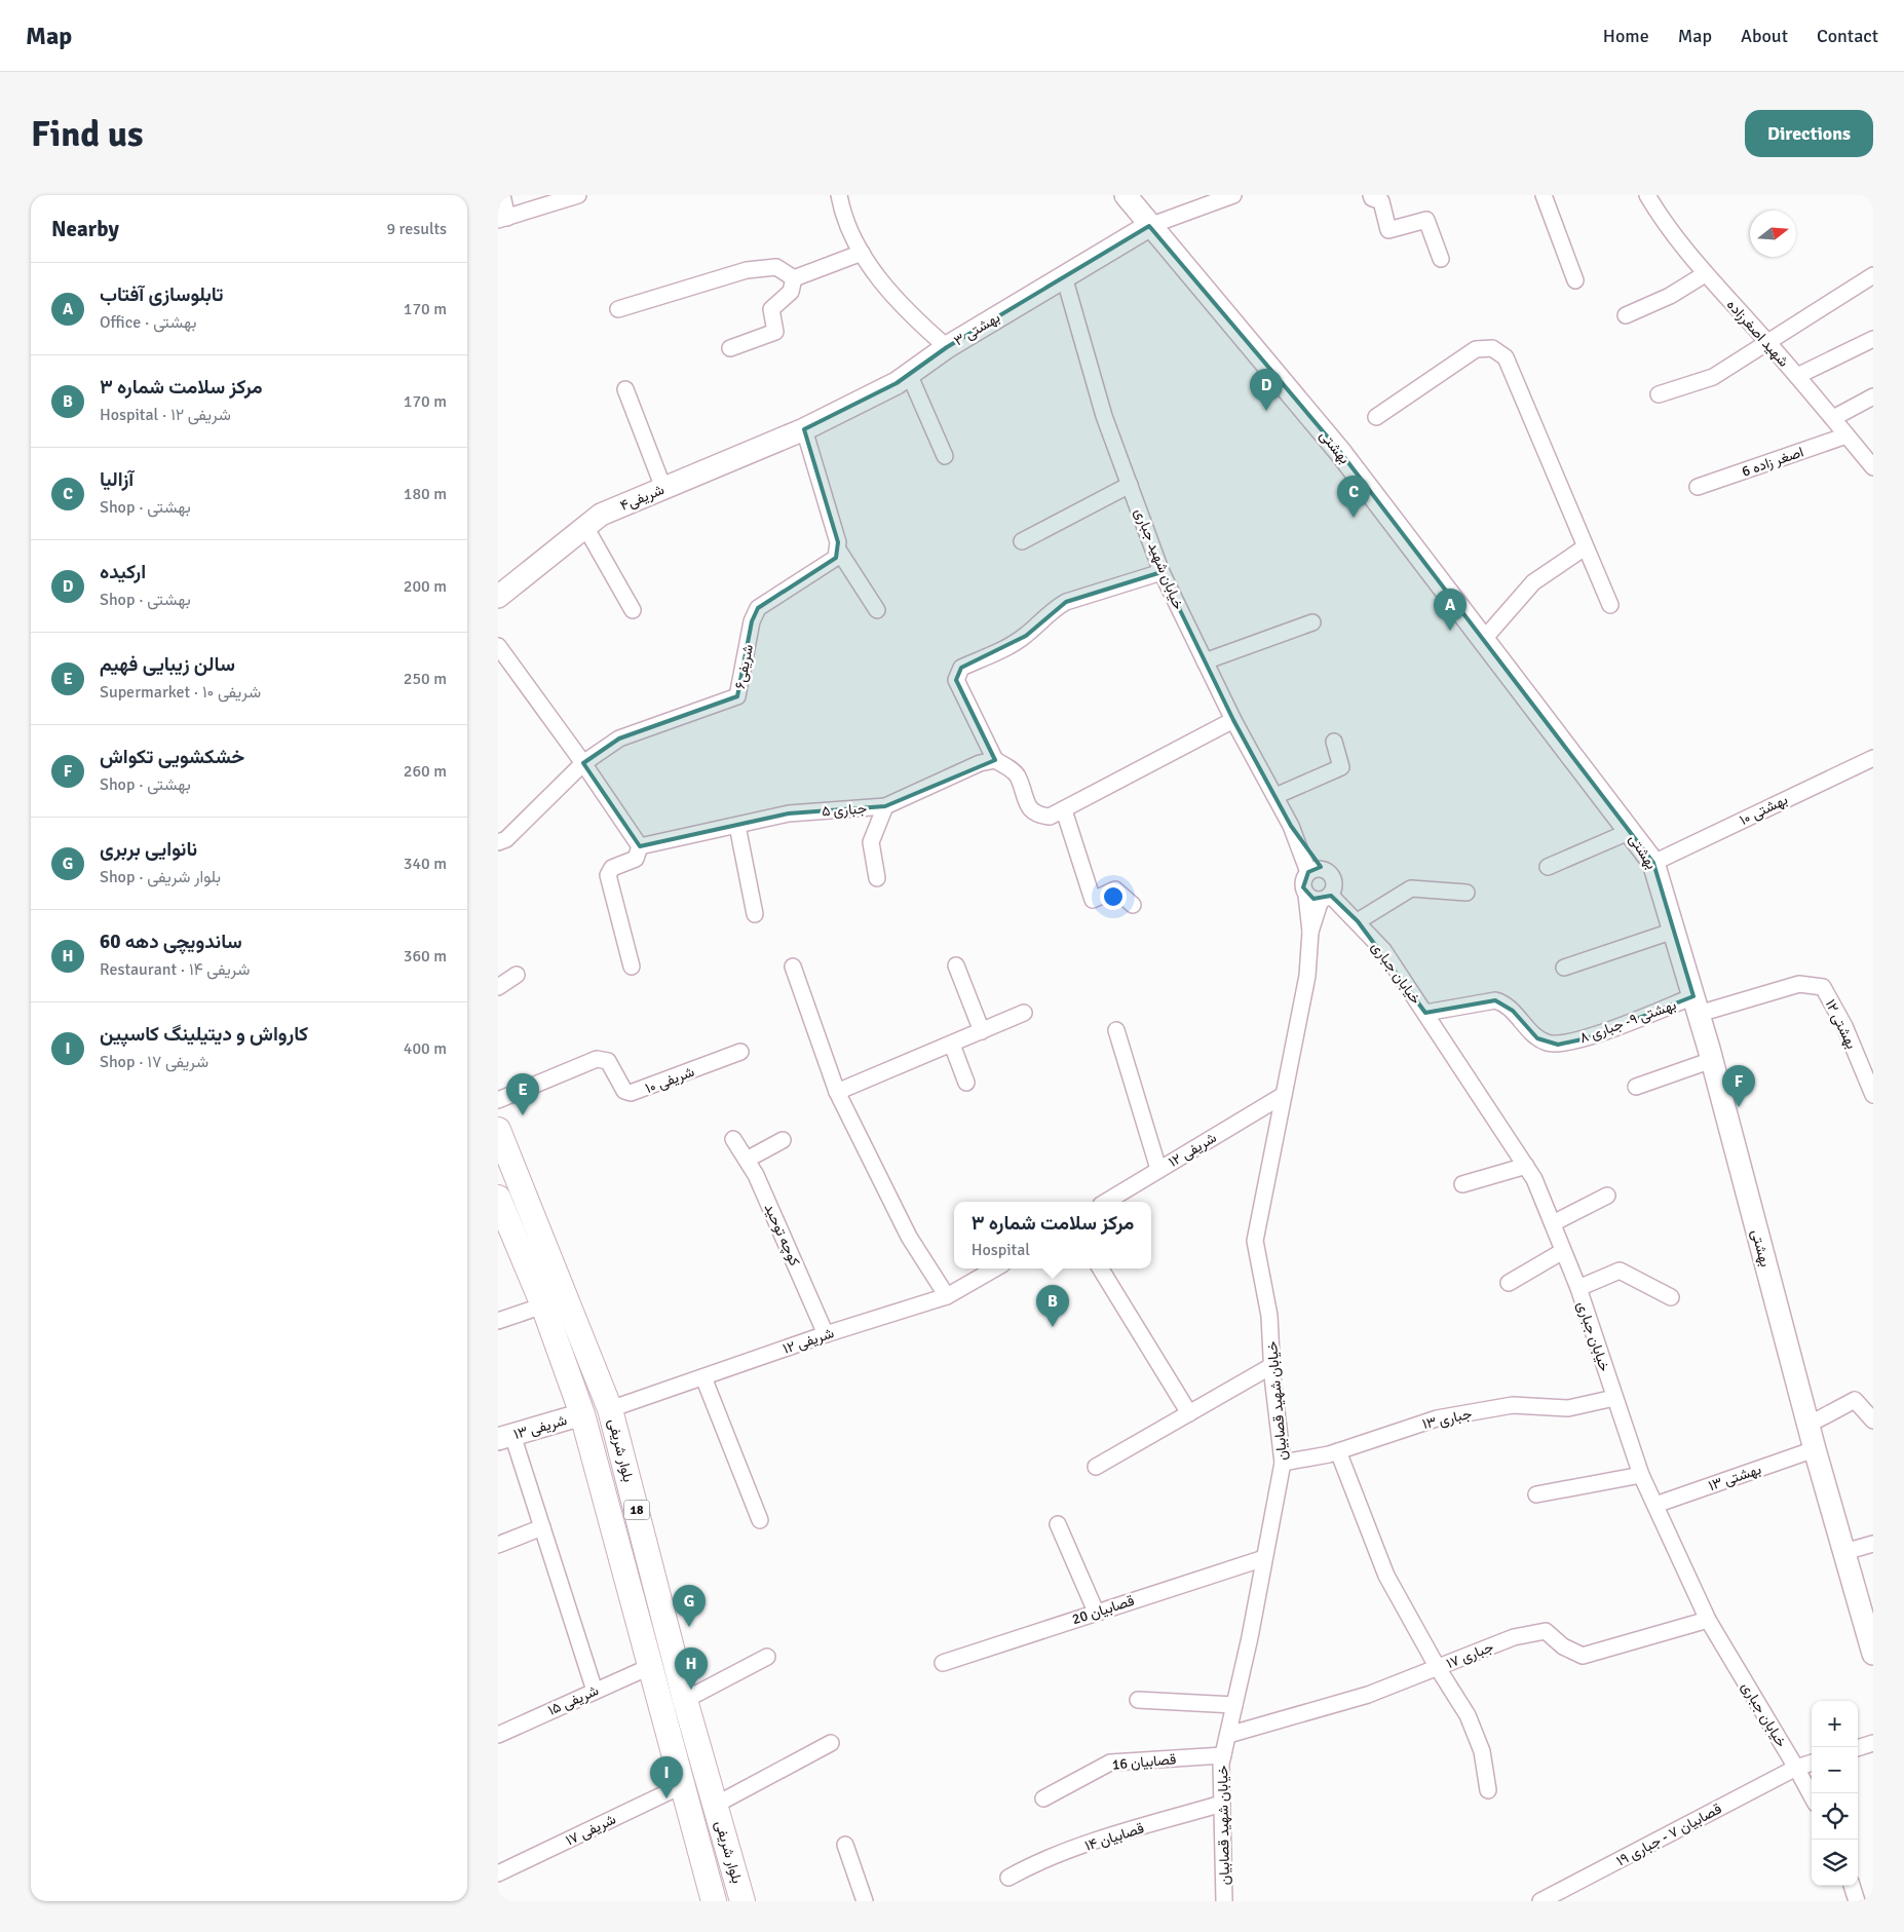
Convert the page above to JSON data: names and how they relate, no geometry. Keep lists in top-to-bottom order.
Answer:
{
  "streets": {
    "main road": [
      "بهشتی ۳",
      "بهشتی",
      "شریفی۴",
      "شریفی ۱۳",
      "بلوار شریفی",
      "18"
    ],
    "street": [
      "شهید اصغرزاده",
      "اصغر زاده 6",
      "خیابان شهید جباری",
      "شریفی۶",
      "جباری ۵",
      "بهشتی ۱۰",
      "خیابان جباری",
      "بهشتی ۹- جباری ۸",
      "بهشتی ۱۲",
      "شریفی ۱۰",
      "شریفی ۱۲",
      "کوچه توحید",
      "خیابان شهید قصابیان",
      "جباری ۱۳",
      "بهشتی ۱۳",
      "قصابیان 20",
      "جباری ۱۷",
      "شریفی ۱۵",
      "قصابیان 16",
      "شریفی ۱۷",
      "قصابيان ۷ - جباری ۱۹",
      "قصابیان ۱۴"
    ]
  },
  "crossings": [
    ["بهشتی ۳", "بهشتی"],
    ["بهشتی ۳", "شریفی۴"],
    ["بهشتی ۳", "خیابان شهید جباری"],
    ["شهید اصغرزاده", "اصغر زاده 6"],
    ["بهشتی", "بهشتی ۱۰"],
    ["بهشتی", "بهشتی ۹- جباری ۸"],
    ["بهشتی", "بهشتی ۱۲"],
    ["بهشتی", "بهشتی ۱۳"],
    ["خیابان شهید جباری", "خیابان جباری"],
    ["خیابان شهید جباری", "خیابان شهید قصابیان"],
    ["خیابان جباری", "بهشتی ۹- جباری ۸"],
    ["خیابان جباری", "خیابان شهید قصابیان"],
    ["خیابان جباری", "جباری ۱۳"],
    ["خیابان جباری", "بهشتی ۱۳"],
    ["خیابان جباری", "جباری ۱۷"],
    ["خیابان جباری", "قصابيان ۷ - جباری ۱۹"],
    ["بهشتی ۹- جباری ۸", "بهشتی ۱۲"],
    ["شریفی ۱۲", "کوچه توحید"],
    ["شریفی ۱۲", "خیابان شهید قصابیان"],
    ["شریفی ۱۲", "بلوار شریفی"],
    ["خیابان شهید قصابیان", "جباری ۱۳"],
    ["خیابان شهید قصابیان", "قصابیان 20"],
    ["خیابان شهید قصابیان", "جباری ۱۷"],
    ["خیابان شهید قصابیان", "قصابیان 16"],
    ["خیابان شهید قصابیان", "قصابیان ۱۴"],
    ["شریفی ۱۳", "بلوار شریفی"],
    ["بلوار شریفی", "شریفی ۱۵"],
    ["بلوار شریفی", "شریفی ۱۷"]
  ],
  "north": "right",
  "page": {
    "header": "Map",
    "nav": [
      "Home",
      "Map",
      "About",
      "Contact"
    ],
    "buttons": "Directions",
    "title": "Find us",
    "heading": ["Nearby", "9 results"],
    "list": [
      {
        "mark": "A",
        "name": "تابلوسازی آفتاب",
        "note": "Office · بهشتی",
        "value": "170 m"
      },
      {
        "mark": "B",
        "name": "مرکز سلامت شماره ۳",
        "note": "Hospital · شریفی ۱۲",
        "value": "170 m"
      },
      {
        "mark": "C",
        "name": "آزالیا",
        "note": "Shop · بهشتی",
        "value": "180 m"
      },
      {
        "mark": "D",
        "name": "ارکیده",
        "note": "Shop · بهشتی",
        "value": "200 m"
      },
      {
        "mark": "E",
        "name": "سالن زیبایی فهیم",
        "note": "Supermarket · شریفی ۱۰",
        "value": "250 m"
      },
      {
        "mark": "F",
        "name": "خشکشویی تکواش",
        "note": "Shop · بهشتی",
        "value": "260 m"
      },
      {
        "mark": "G",
        "name": "نانوایی بربری",
        "note": "Shop · بلوار شریفی",
        "value": "340 m"
      },
      {
        "mark": "H",
        "name": "ساندویچی دهه 60",
        "note": "Restaurant · شریفی ۱۴",
        "value": "360 m"
      },
      {
        "mark": "I",
        "name": "کارواش و دیتیلینگ کاسپین",
        "note": "Shop · شریفی ۱۷",
        "value": "400 m"
      }
    ],
    "pins": [
      "D",
      "C",
      "A",
      "F",
      "E",
      "B",
      "G",
      "H",
      "I"
    ],
    "popup": ["مرکز سلامت شماره ۳", "Hospital"],
    "map_buttons": ["+", "−"]
  }
}
